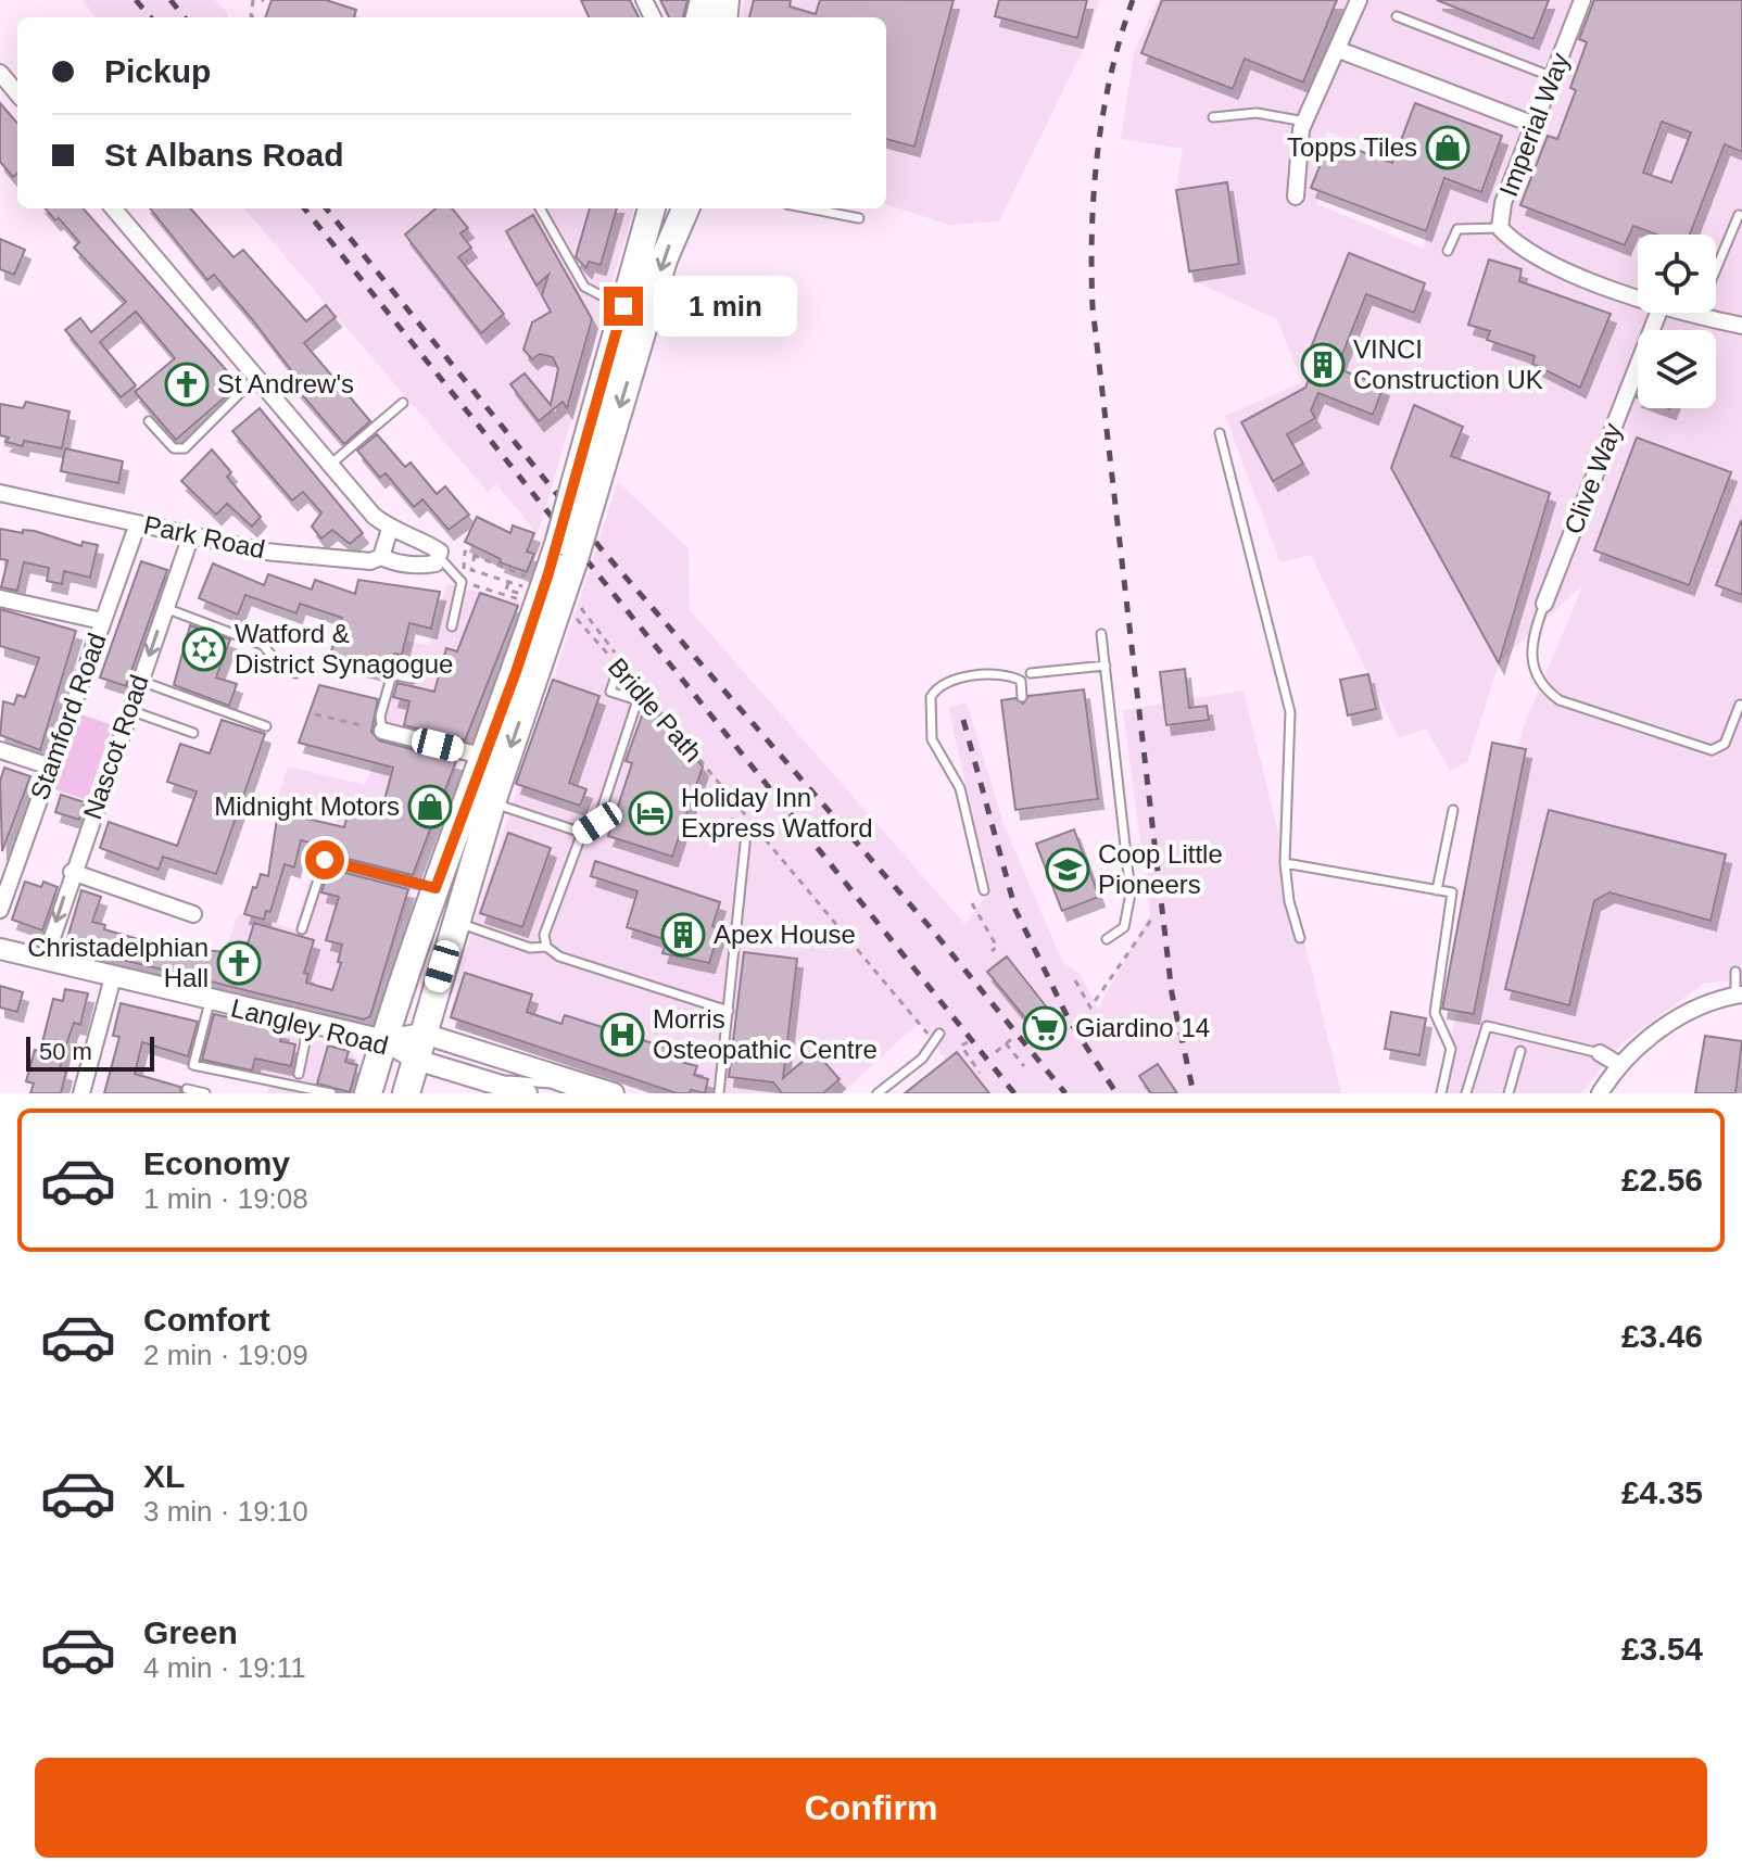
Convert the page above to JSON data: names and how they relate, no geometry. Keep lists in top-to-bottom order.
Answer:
{
  "streets": {
    "street": [
      "Imperial Way",
      "Clive Way",
      "Park Road",
      "Stamford Road",
      "Nascot Road",
      "Langley Road"
    ],
    "path": ["Bridle Path"]
  },
  "crossings": [
    ["Park Road", "Stamford Road"],
    ["Park Road", "Nascot Road"],
    ["Nascot Road", "Langley Road"]
  ],
  "one_way": ["Nascot Road"],
  "places": {
    "shop": ["Topps Tiles", "Midnight Motors"],
    "building": ["VINCI Construction UK", "Apex House"],
    "church": ["St Andrew's", "Christadelphian Hall"],
    "synagogue": ["Watford & District Synagogue"],
    "hotel": ["Holiday Inn Express Watford"],
    "school or university": ["Coop Little Pioneers"],
    "supermarket": ["Giardino 14"],
    "hospital": ["Morris Osteopathic Centre"]
  },
  "scale_bar": "50 m",
  "page": {
    "banner": ["Pickup", "St Albans Road"],
    "bubble": "1 min",
    "scale": "50 m",
    "list": [
      {
        "name": "Economy",
        "note": "1 min · 19:08",
        "value": "£2.56"
      },
      {
        "name": "Comfort",
        "note": "2 min · 19:09",
        "value": "£3.46"
      },
      {
        "name": "XL",
        "note": "3 min · 19:10",
        "value": "£4.35"
      },
      {
        "name": "Green",
        "note": "4 min · 19:11",
        "value": "£3.54"
      }
    ],
    "buttons": "Confirm"
  }
}
